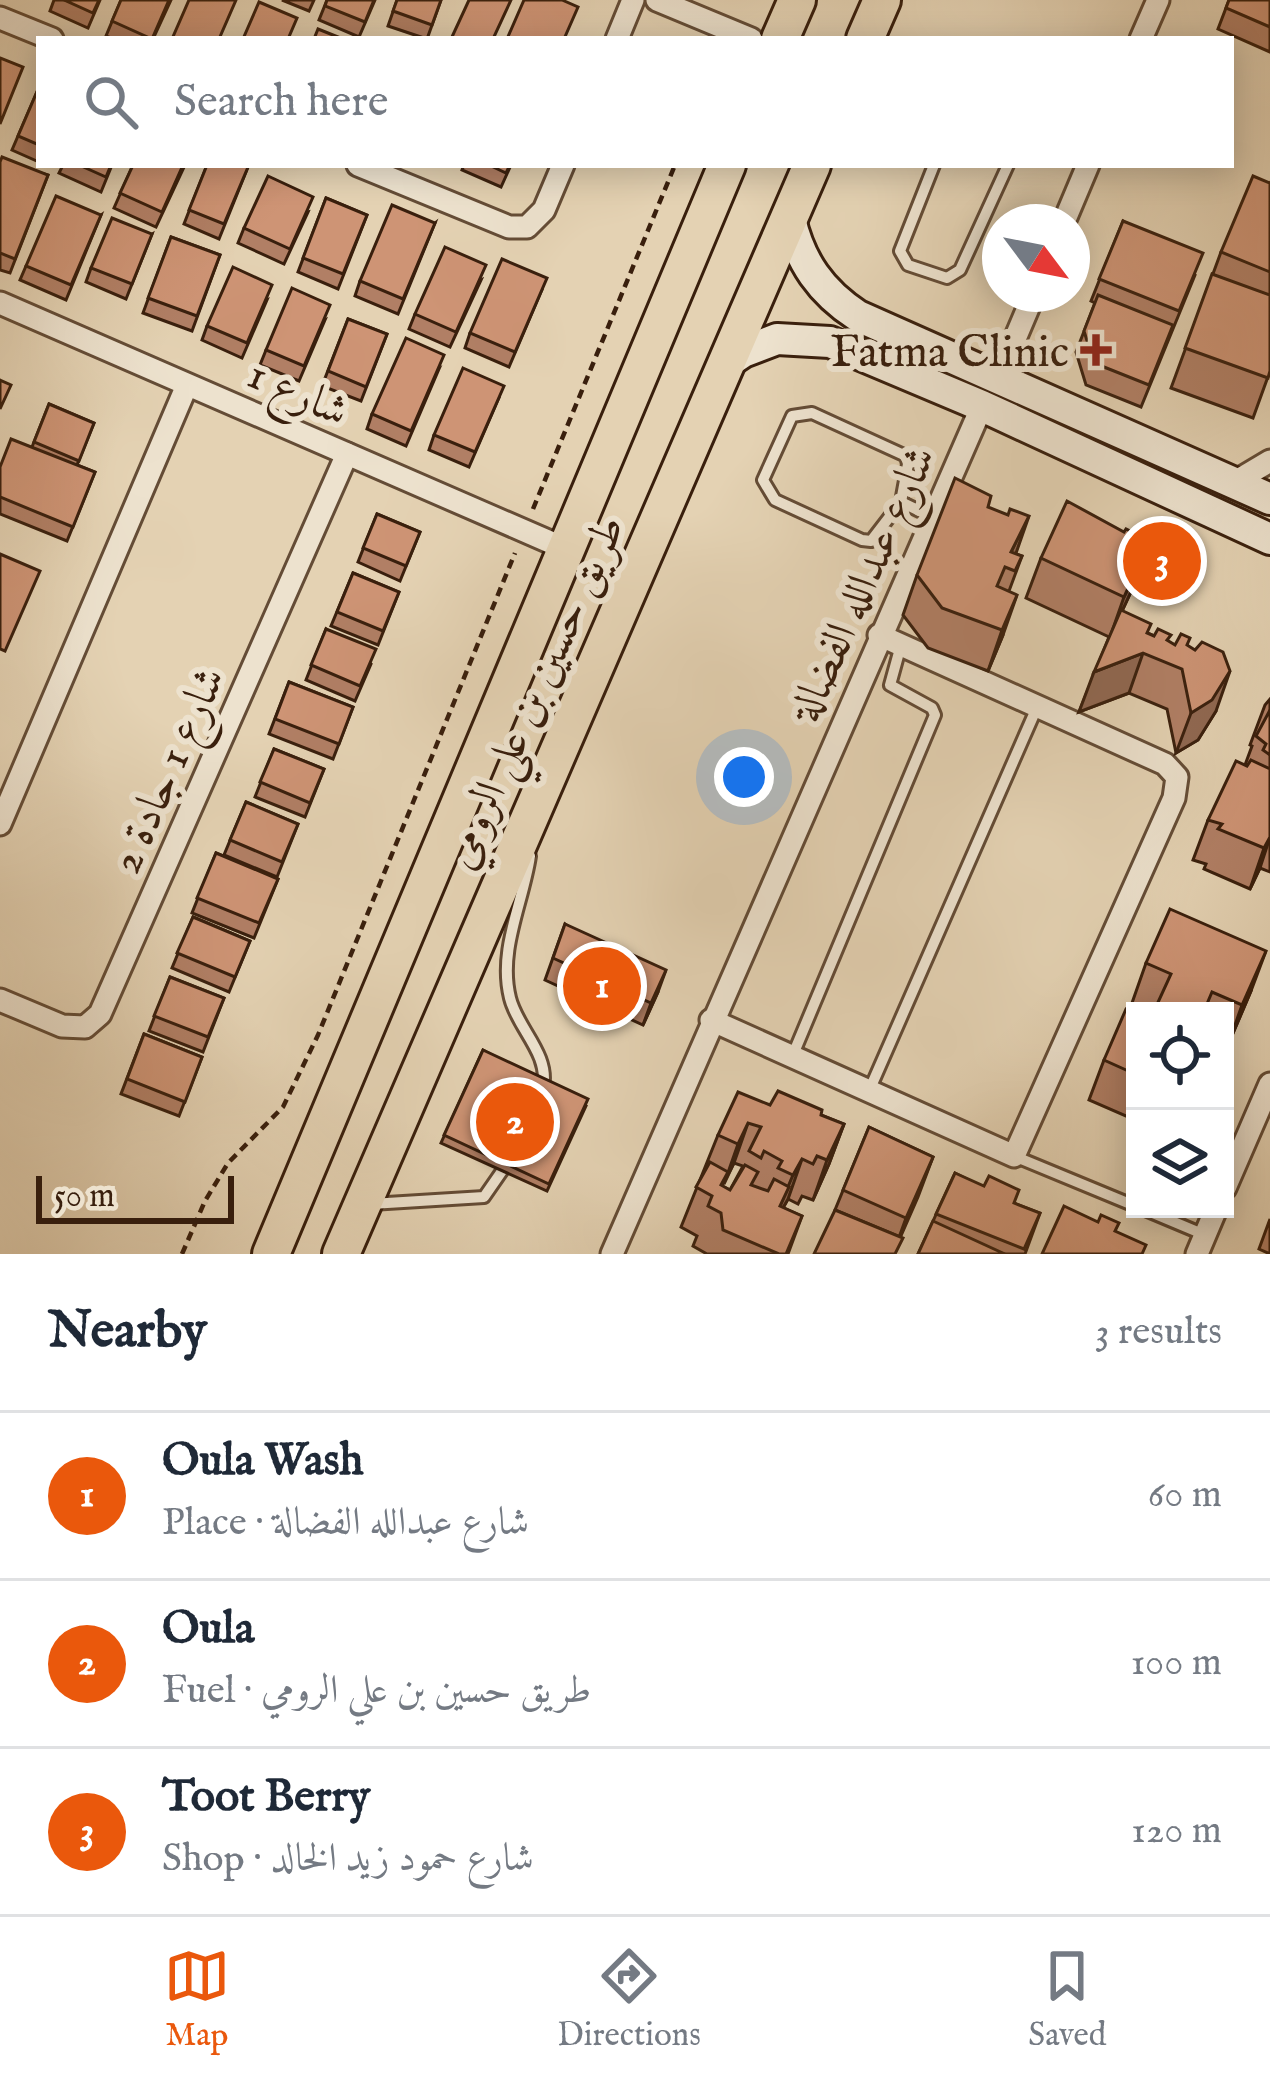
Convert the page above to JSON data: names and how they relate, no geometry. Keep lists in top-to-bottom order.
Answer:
{
  "streets": {
    "highway": ["طريق حسين بن علي الرومي"],
    "street": ["شارع 1", "شارع عبدالله الفضالة", "شارع 1 جادة 2"]
  },
  "crossings": [
    ["شارع 1", "طريق حسين بن علي الرومي"],
    ["شارع 1", "شارع 1 جادة 2"]
  ],
  "places": {
    "health": ["Fatma Clinic"]
  },
  "scale_bar": "50 m",
  "north": "bottom right",
  "page": {
    "search": "Search here",
    "pins": ["3", "1", "2"],
    "scale": "50 m",
    "heading": ["Nearby", "3 results"],
    "list": [
      {
        "mark": "1",
        "name": "Oula Wash",
        "note": "Place · شارع عبدالله الفضالة",
        "value": "60 m"
      },
      {
        "mark": "2",
        "name": "Oula",
        "note": "Fuel · طريق حسين بن علي الرومي",
        "value": "100 m"
      },
      {
        "mark": "3",
        "name": "Toot Berry",
        "note": "Shop · شارع حمود زيد الخالد",
        "value": "120 m"
      }
    ],
    "nav": ["Map", "Directions", "Saved"]
  }
}
